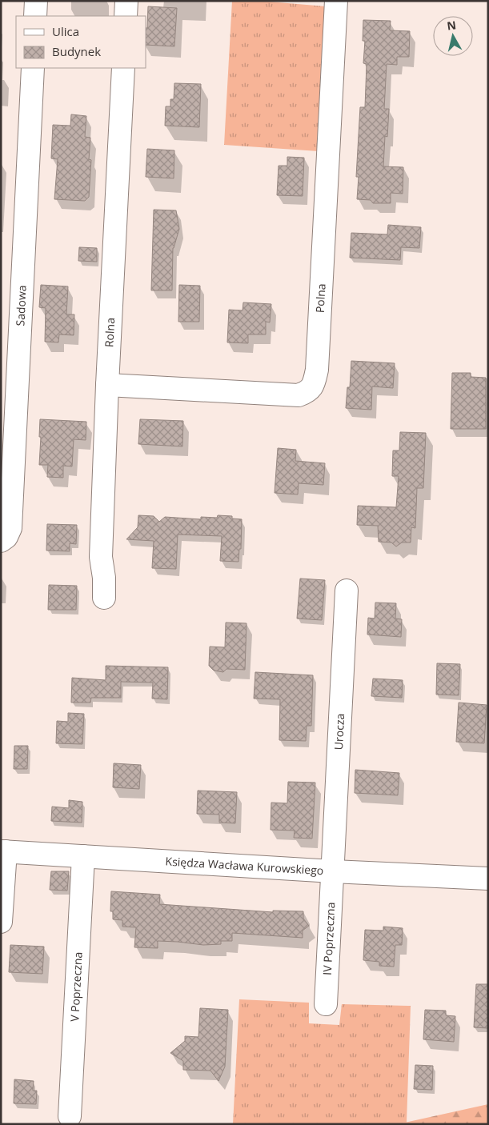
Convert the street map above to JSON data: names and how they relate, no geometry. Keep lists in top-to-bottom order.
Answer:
{
  "streets": {
    "street": [
      "Polna",
      "Sadowa",
      "Rolna",
      "Urocza",
      "Księdza Wacława Kurowskiego",
      "IV Poprzeczna",
      "V Poprzeczna"
    ]
  },
  "crossings": [
    ["Polna", "Rolna"],
    ["Urocza", "Księdza Wacława Kurowskiego"],
    ["Urocza", "IV Poprzeczna"],
    ["Księdza Wacława Kurowskiego", "IV Poprzeczna"],
    ["Księdza Wacława Kurowskiego", "V Poprzeczna"]
  ],
  "legend": ["Ulica", "Budynek"],
  "north": "top"
}
